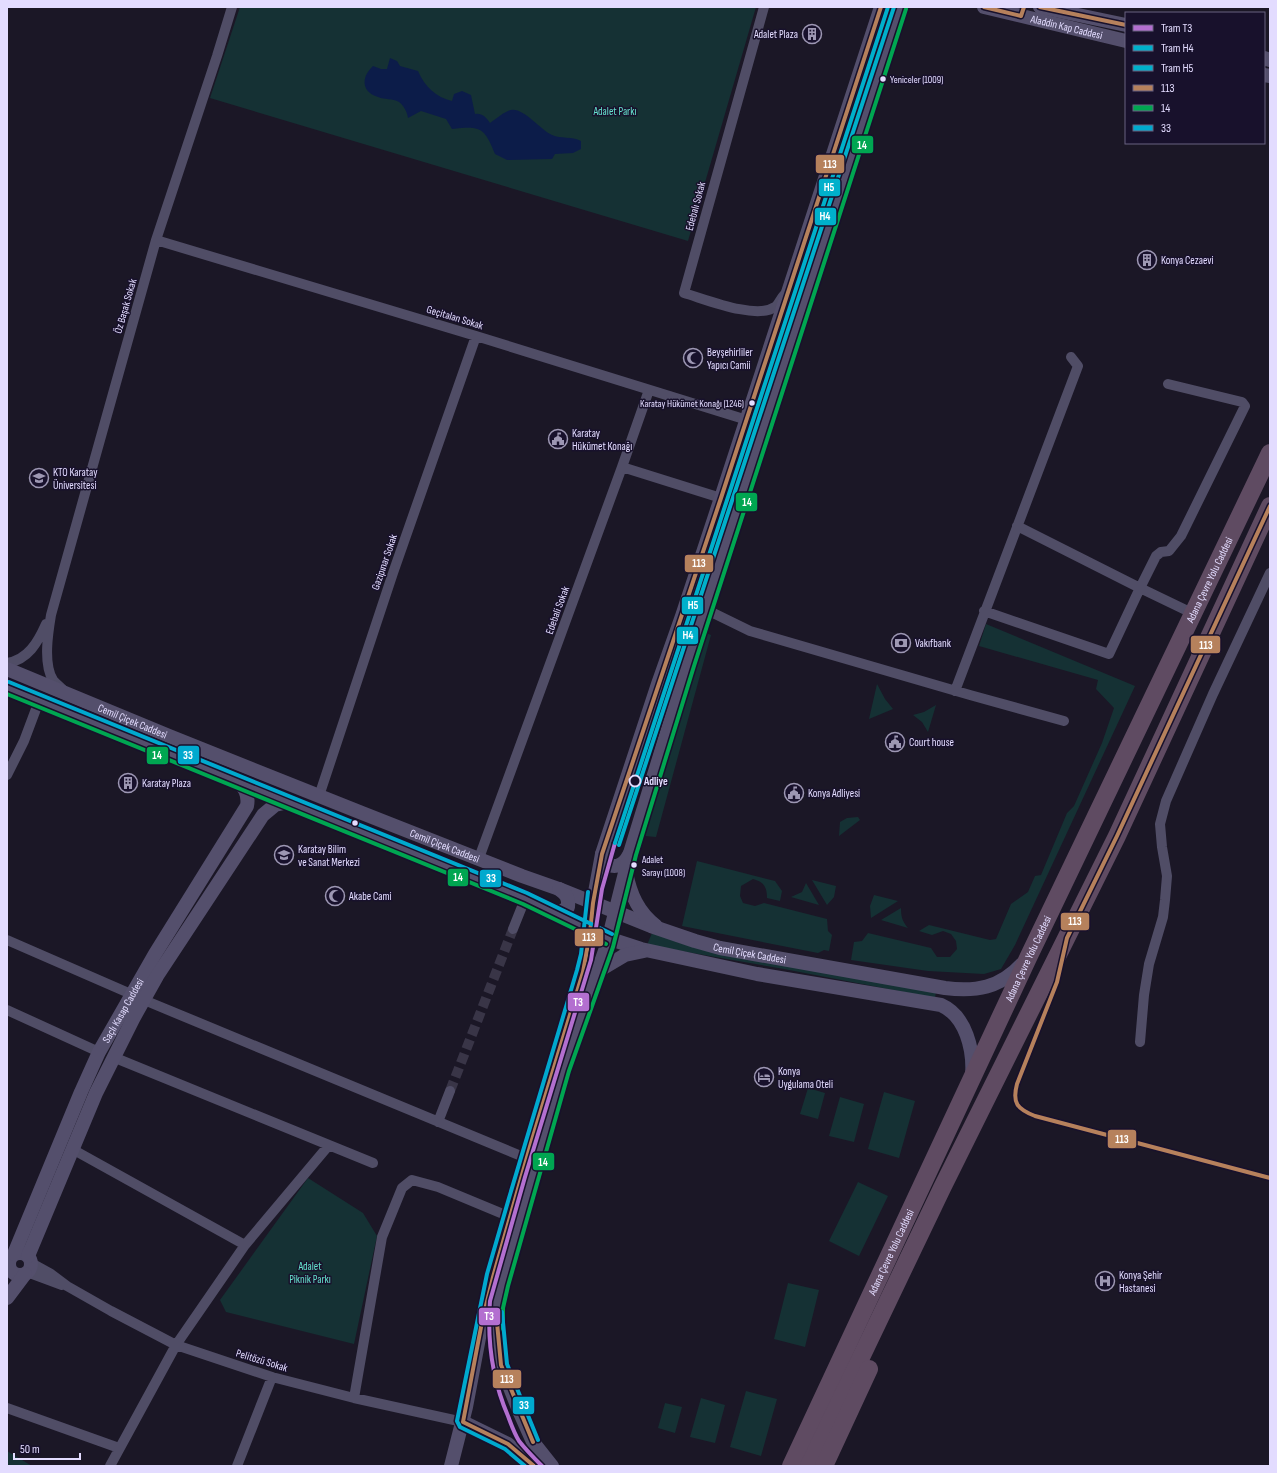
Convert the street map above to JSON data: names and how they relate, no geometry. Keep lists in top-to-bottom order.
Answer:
{
  "streets": {
    "highway": ["Adana Çevre Yolu Caddesi"],
    "street": [
      "Aladdin Kap Caddesi",
      "Edebalı Sokak",
      "Öz Başak Sokak",
      "Geçitalan Sokak",
      "Gazipınar Sokak",
      "Edebali Sokak",
      "Cemil Çiçek Caddesi",
      "Saçlı Kasap Caddesi",
      "Pelitözü Sokak"
    ]
  },
  "crossings": [
    ["Öz Başak Sokak", "Geçitalan Sokak"],
    ["Geçitalan Sokak", "Gazipınar Sokak"],
    ["Geçitalan Sokak", "Edebali Sokak"],
    ["Gazipınar Sokak", "Cemil Çiçek Caddesi"],
    ["Adana Çevre Yolu Caddesi", "Cemil Çiçek Caddesi"],
    ["Edebali Sokak", "Cemil Çiçek Caddesi"],
    ["Saçlı Kasap Caddesi", "Pelitözü Sokak"]
  ],
  "parks": ["Adalet Parkı", "Adalet Piknik Parkı"],
  "places": {
    "building": ["Adalet Plaza", "Konya Cezaevi", "Karatay Plaza"],
    "other": [
      "Yeniceler (1009)",
      "Karatay Hükümet Konağı (1246)",
      "Adliye",
      "Adalet Sarayı (1008)"
    ],
    "mosque": ["Beyşehirliler Yapıcı Camii", "Akabe Cami"],
    "public building": ["Karatay Hükümet Konağı", "Court house", "Konya Adliyesi"],
    "school or university": ["KTO Karatay Üniversitesi", "Karatay Bilim ve Sanat Merkezi"],
    "bank": ["Vakıfbank"],
    "hotel": ["Konya Uygulama Oteli"],
    "hospital": ["Konya Şehir Hastanesi"]
  },
  "lines": [
    "tram line H4",
    "tram line H5",
    "transit line 113",
    "transit line 14",
    "transit line 33",
    "tram line T3"
  ],
  "legend": [
    "Tram T3",
    "Tram H4",
    "Tram H5",
    "113",
    "14",
    "33"
  ],
  "scale_bar": "50 m"
}
